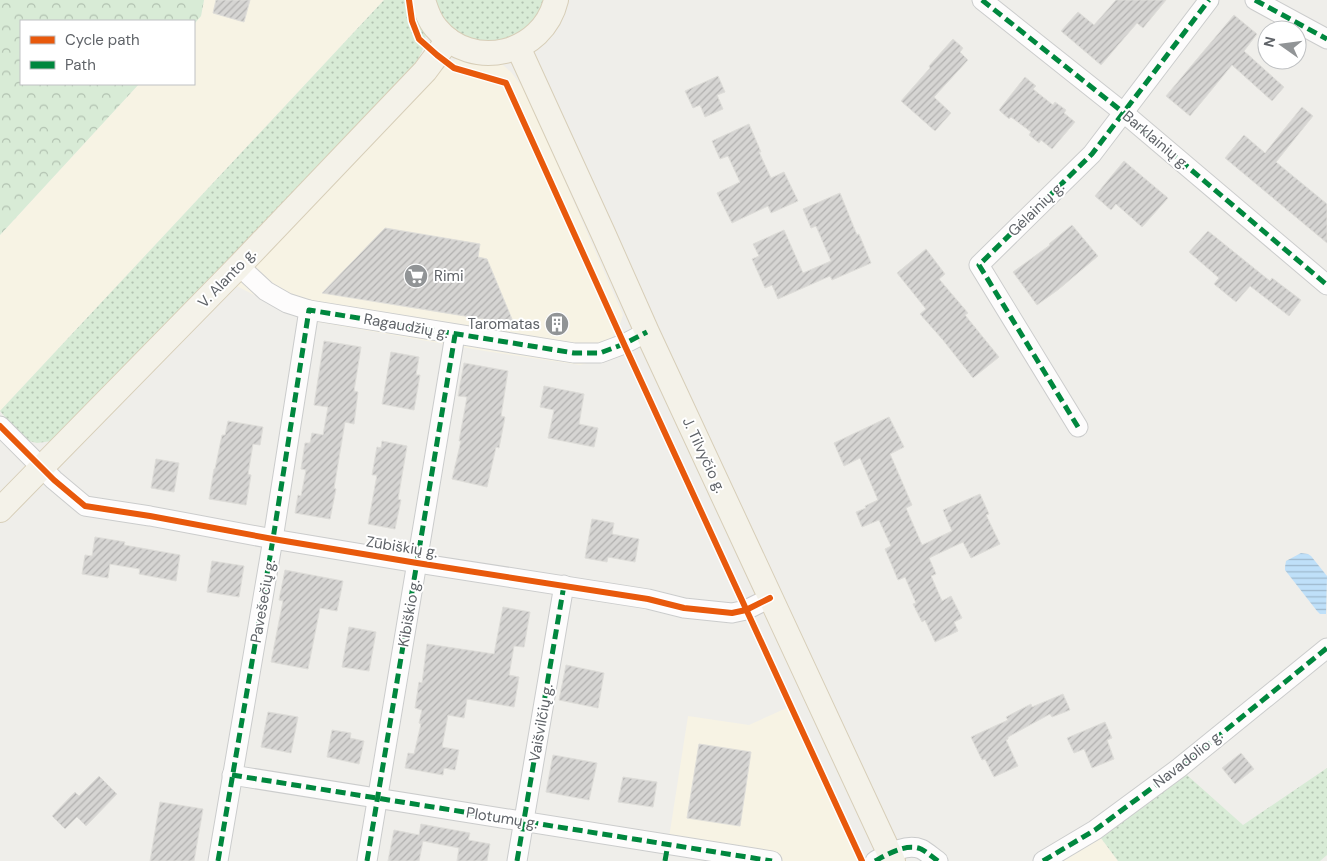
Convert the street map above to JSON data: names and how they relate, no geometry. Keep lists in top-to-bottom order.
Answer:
{
  "streets": {
    "main road": ["V. Alanto g.", "J. Tilvyčio g."],
    "street": [
      "Barklainių g.",
      "Gėlainių g.",
      "Ragaudžių g.",
      "Zūbiškių g.",
      "Pavešečių g.",
      "Kibiškio g.",
      "Vaišvilčių g.",
      "Navadolio g.",
      "Plotumų g."
    ]
  },
  "crossings": [
    ["Barklainių g.", "Gėlainių g."],
    ["V. Alanto g.", "Ragaudžių g."],
    ["V. Alanto g.", "Zūbiškių g."],
    ["Ragaudžių g.", "J. Tilvyčio g."],
    ["Ragaudžių g.", "Pavešečių g."],
    ["Ragaudžių g.", "Kibiškio g."],
    ["J. Tilvyčio g.", "Zūbiškių g."],
    ["Zūbiškių g.", "Pavešečių g."],
    ["Zūbiškių g.", "Kibiškio g."],
    ["Zūbiškių g.", "Vaišvilčių g."],
    ["Pavešečių g.", "Plotumų g."],
    ["Kibiškio g.", "Plotumų g."],
    ["Vaišvilčių g.", "Plotumų g."]
  ],
  "places": {
    "supermarket": ["Rimi"],
    "building": ["Taromatas"]
  },
  "legend": ["Cycle path", "Path"],
  "north": "left"
}
